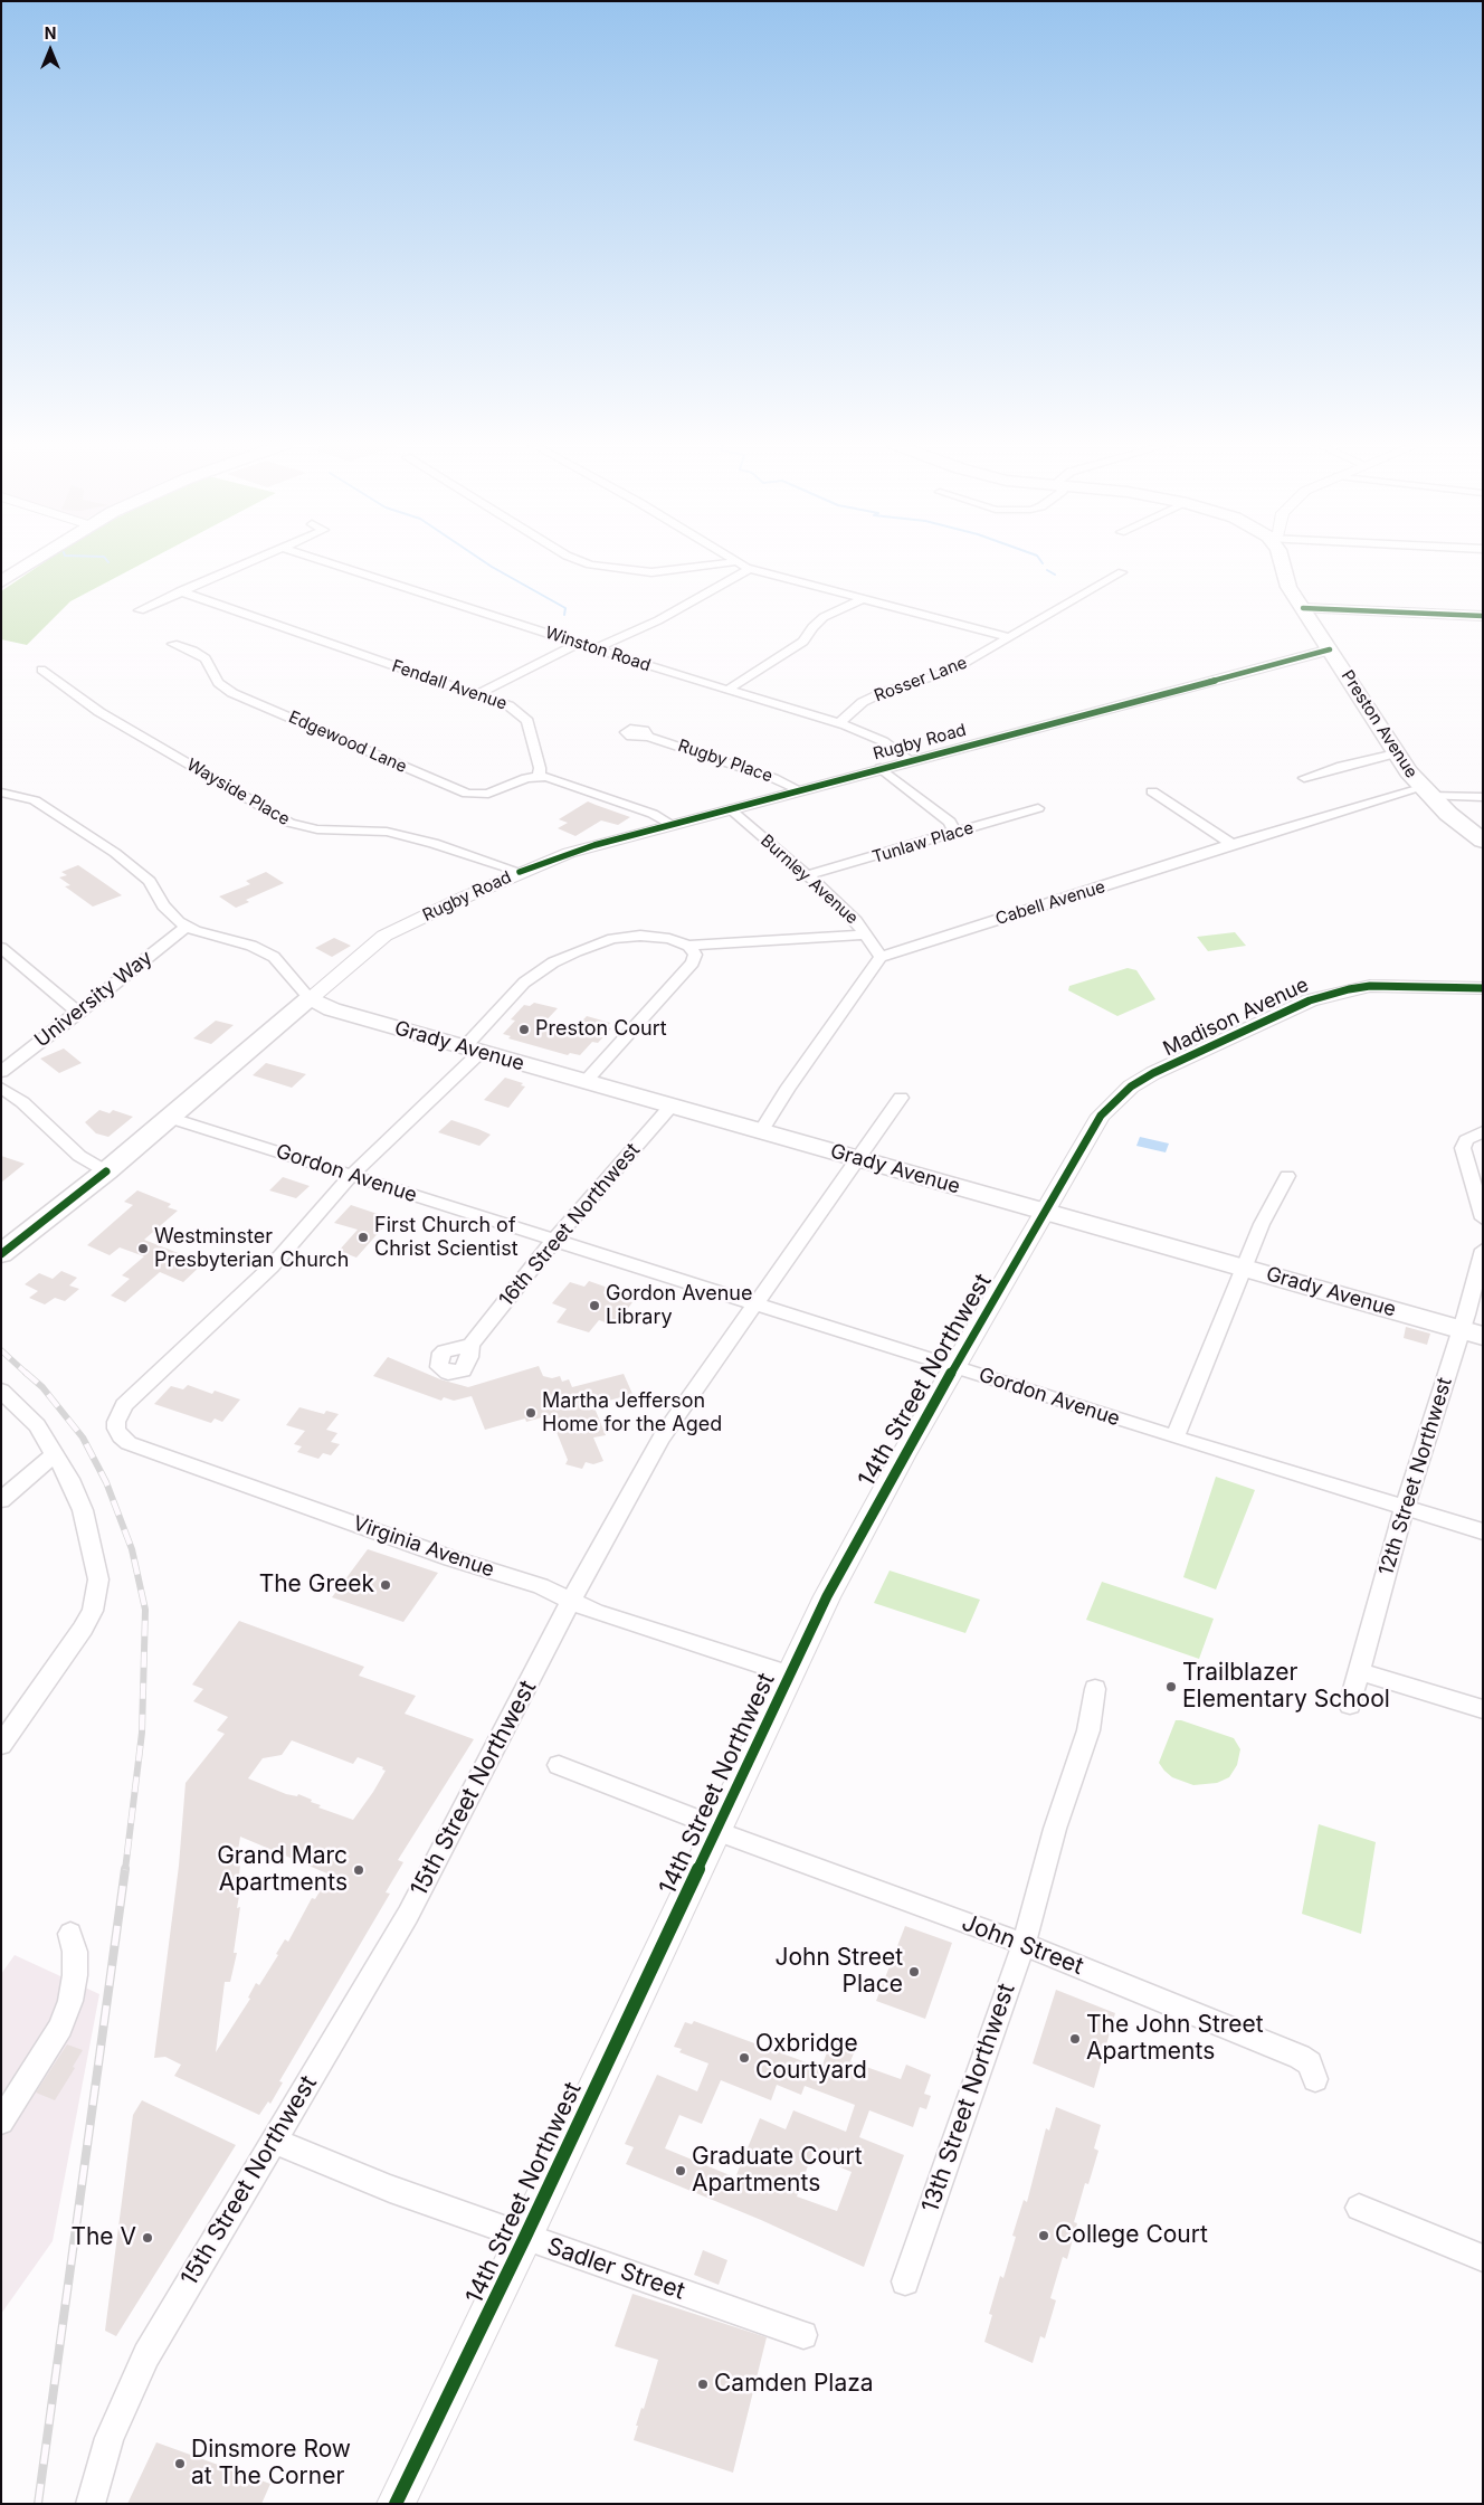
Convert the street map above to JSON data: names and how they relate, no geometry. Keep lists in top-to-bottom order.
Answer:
{
  "streets": {
    "main road": ["Preston Avenue", "Rugby Road", "Grady Avenue"],
    "street": [
      "Winston Road",
      "Rosser Lane",
      "Fendall Avenue",
      "Edgewood Lane",
      "Rugby Place",
      "Wayside Place",
      "Tunlaw Place",
      "Burnley Avenue",
      "Cabell Avenue",
      "University Way",
      "Madison Avenue",
      "Gordon Avenue",
      "16th Street Northwest",
      "14th Street Northwest",
      "12th Street Northwest",
      "Virginia Avenue",
      "15th Street Northwest",
      "John Street",
      "13th Street Northwest",
      "Sadler Street"
    ]
  },
  "crossings": [
    ["Winston Road", "Rosser Lane"],
    ["Winston Road", "Rugby Road"],
    ["Fendall Avenue", "Edgewood Lane"],
    ["Preston Avenue", "Rugby Road"],
    ["Preston Avenue", "Cabell Avenue"],
    ["Rugby Road", "Rugby Place"],
    ["Rugby Road", "Wayside Place"],
    ["Rugby Road", "Burnley Avenue"],
    ["Rugby Road", "Grady Avenue"],
    ["Rugby Road", "Gordon Avenue"],
    ["Tunlaw Place", "Burnley Avenue"],
    ["Burnley Avenue", "Cabell Avenue"],
    ["Madison Avenue", "14th Street Northwest"],
    ["Grady Avenue", "16th Street Northwest"],
    ["Grady Avenue", "14th Street Northwest"],
    ["Grady Avenue", "12th Street Northwest"],
    ["Grady Avenue", "15th Street Northwest"],
    ["Gordon Avenue", "16th Street Northwest"],
    ["Gordon Avenue", "14th Street Northwest"],
    ["Gordon Avenue", "12th Street Northwest"],
    ["Gordon Avenue", "Virginia Avenue"],
    ["Gordon Avenue", "15th Street Northwest"],
    ["14th Street Northwest", "Virginia Avenue"],
    ["14th Street Northwest", "John Street"],
    ["14th Street Northwest", "Sadler Street"],
    ["Virginia Avenue", "15th Street Northwest"],
    ["15th Street Northwest", "Sadler Street"],
    ["John Street", "13th Street Northwest"]
  ],
  "places": [
    "Preston Court",
    "First Church of Christ Scientist",
    "Westminster Presbyterian Church",
    "Gordon Avenue Library",
    "Martha Jefferson Home for the Aged",
    "The Greek",
    "Trailblazer Elementary School",
    "Grand Marc Apartments",
    "John Street Place",
    "The John Street Apartments",
    "Oxbridge Courtyard",
    "Graduate Court Apartments",
    "College Court",
    "The V",
    "Camden Plaza",
    "Dinsmore Row at The Corner"
  ],
  "north": "top"
}
